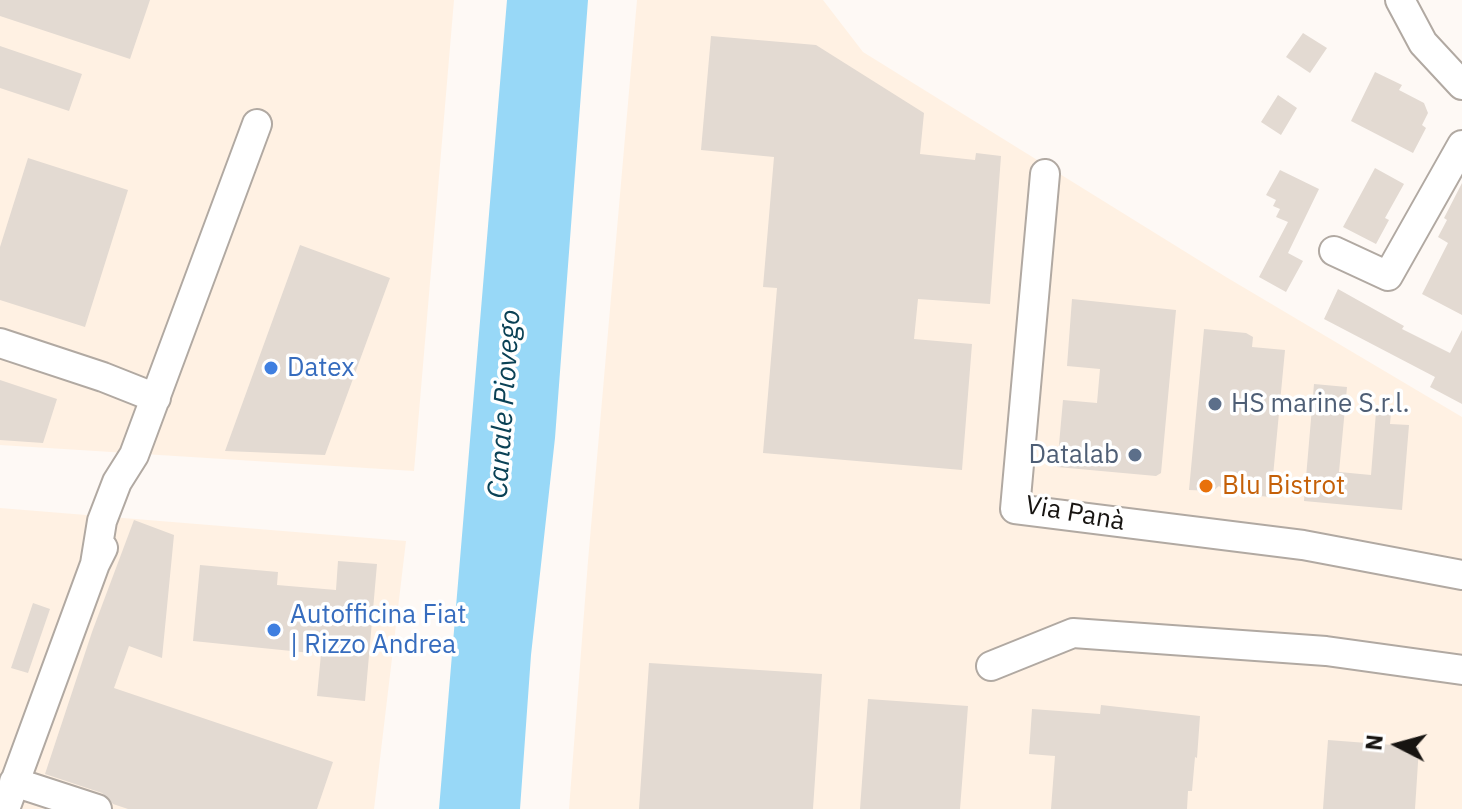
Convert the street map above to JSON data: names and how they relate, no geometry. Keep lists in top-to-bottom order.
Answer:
{
  "streets": {
    "street": ["Via Panà"]
  },
  "water": ["Canale Piovego"],
  "places": [
    "Datex",
    "HS marine S.r.l.",
    "Datalab",
    "Blu Bistrot",
    "Autofficina Fiat | Rizzo Andrea"
  ],
  "north": "left"
}
